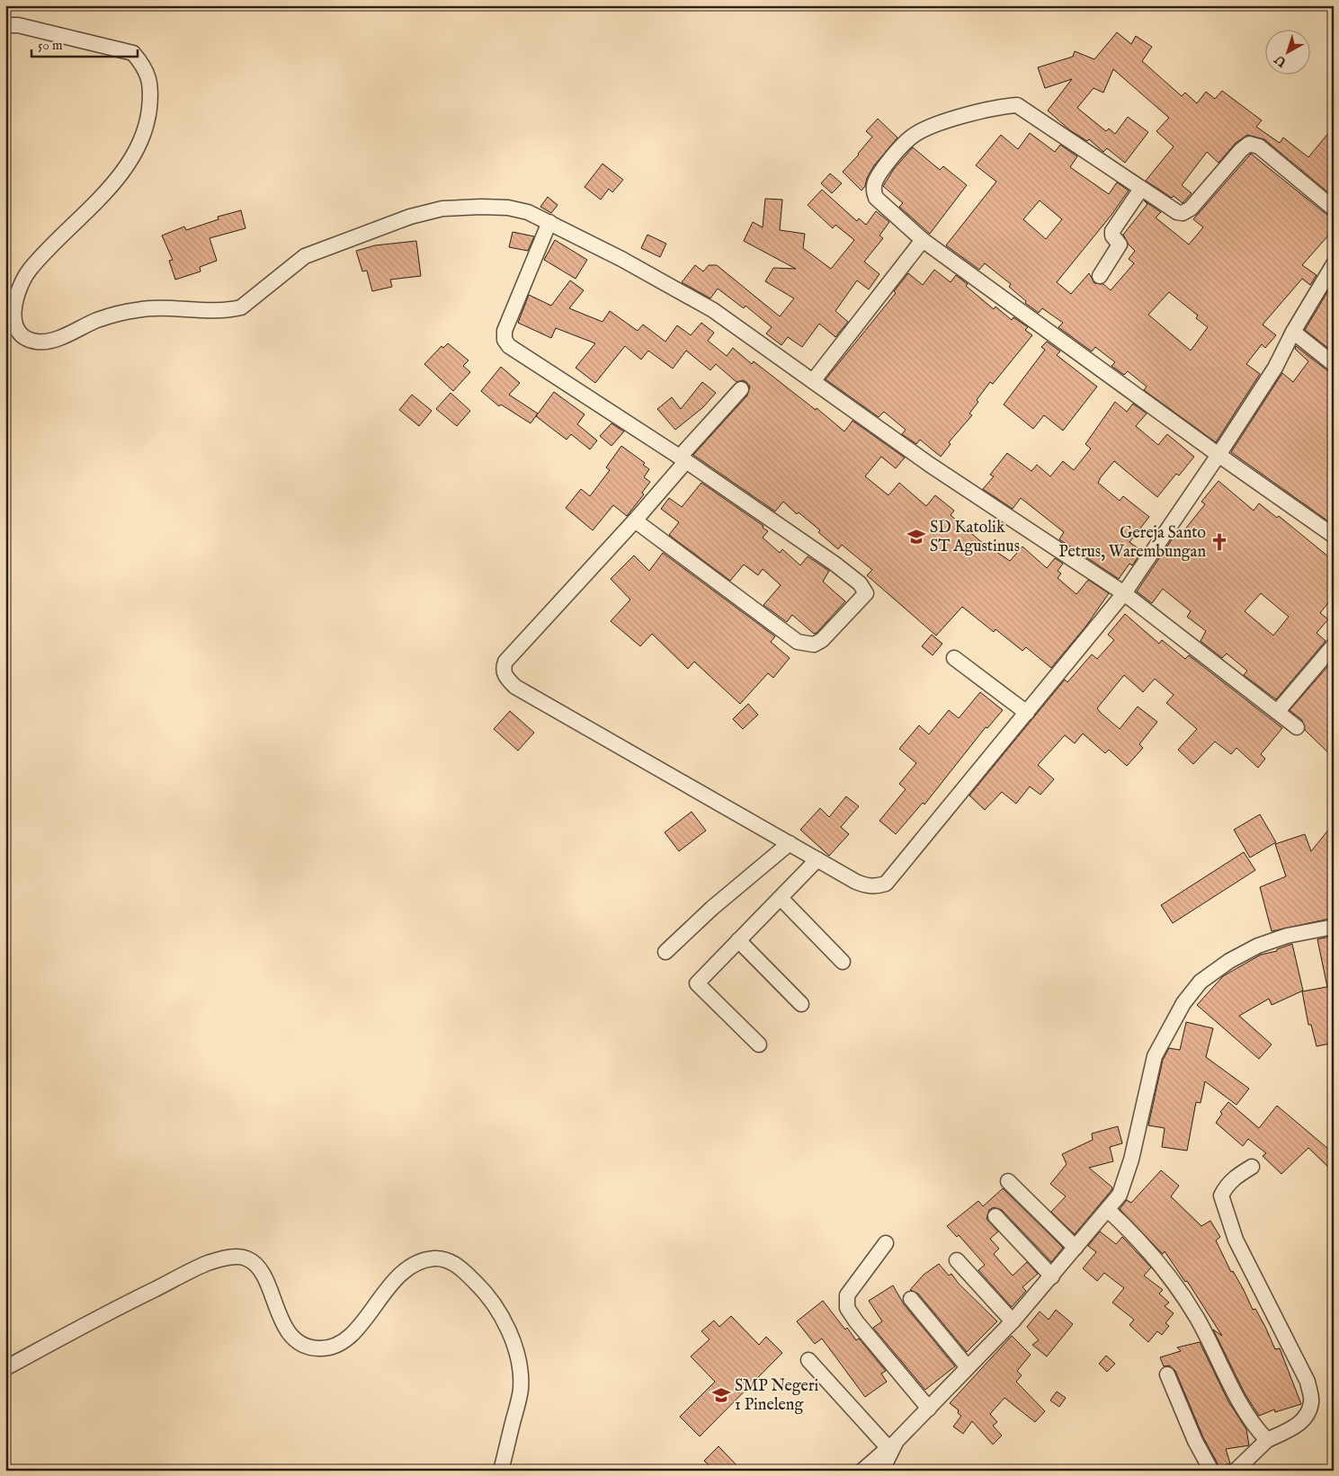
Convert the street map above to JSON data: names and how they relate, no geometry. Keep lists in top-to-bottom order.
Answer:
{
  "places": {
    "school or university": ["SD Katolik ST Agustinus", "SMP Negeri 1 Pineleng"],
    "church": ["Gereja Santo Petrus, Warembungan"]
  },
  "scale_bar": "50 m",
  "north": "bottom left"
}
